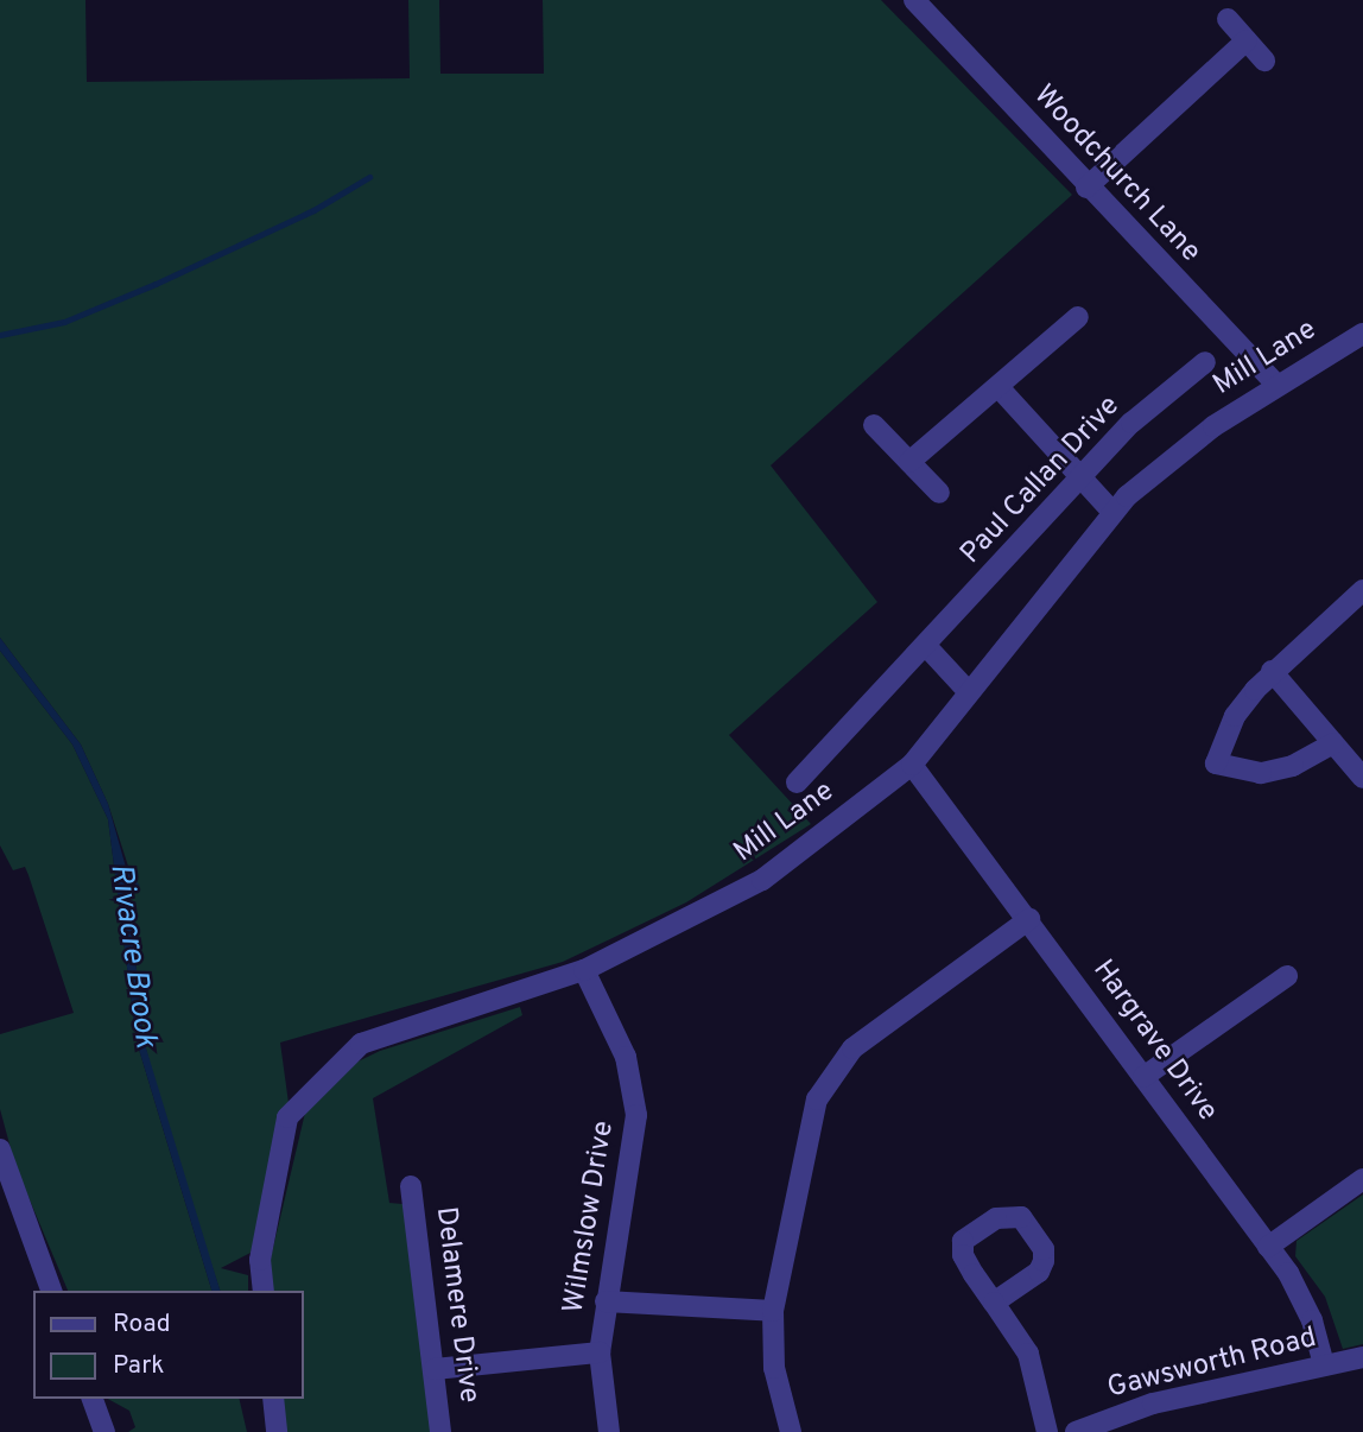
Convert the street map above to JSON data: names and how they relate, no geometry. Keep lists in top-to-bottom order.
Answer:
{
  "streets": {
    "street": [
      "Woodchurch Lane",
      "Mill Lane",
      "Paul Callan Drive",
      "Hargrave Drive",
      "Wilmslow Drive",
      "Delamere Drive",
      "Gawsworth Road"
    ]
  },
  "crossings": [
    ["Woodchurch Lane", "Mill Lane"],
    ["Mill Lane", "Hargrave Drive"],
    ["Mill Lane", "Wilmslow Drive"],
    ["Hargrave Drive", "Gawsworth Road"]
  ],
  "water": ["Rivacre Brook"],
  "legend": ["Road", "Park"]
}
